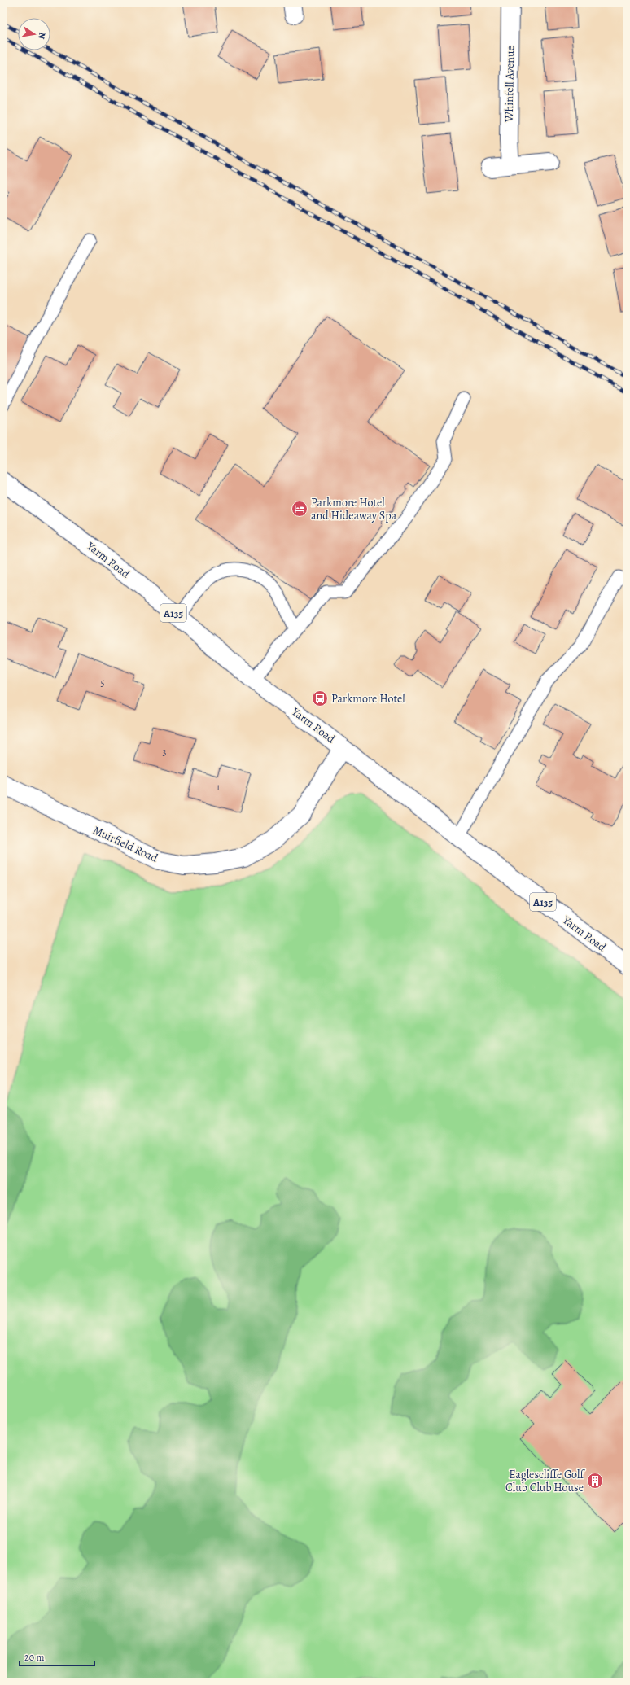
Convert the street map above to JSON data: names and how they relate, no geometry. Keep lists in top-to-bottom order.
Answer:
{
  "streets": {
    "main road": [
      "Whinfell Avenue",
      "Yarm Road",
      "A135",
      "Muirfield Road"
    ]
  },
  "crossings": [
    ["Yarm Road", "Muirfield Road"]
  ],
  "places": {
    "hotel": ["Parkmore Hotel and Hideaway Spa"],
    "bus stop": ["Parkmore Hotel"],
    "building": ["Eaglescliffe Golf Club Club House"]
  },
  "house_numbers": ["5", "3", "1"],
  "scale_bar": "20 m",
  "north": "right"
}
